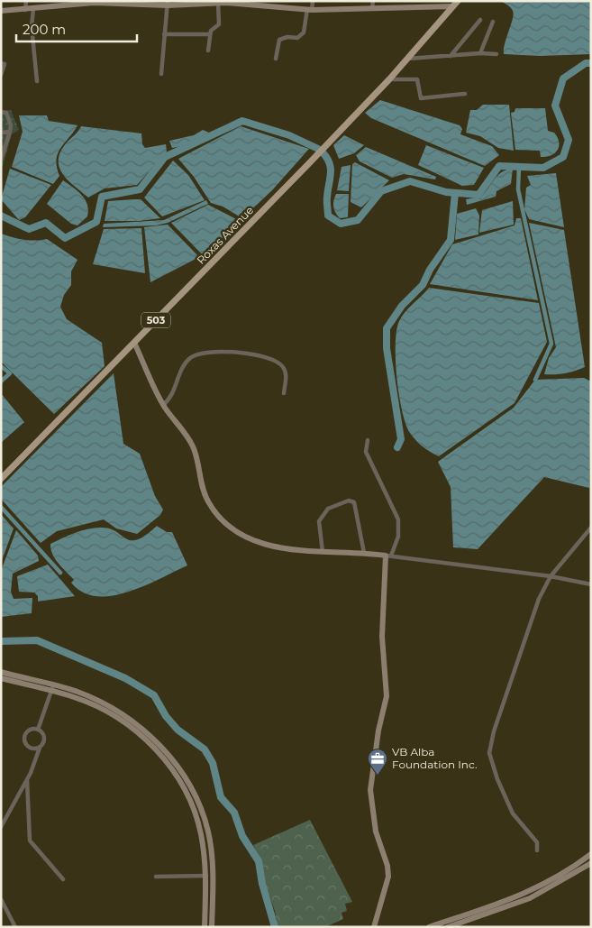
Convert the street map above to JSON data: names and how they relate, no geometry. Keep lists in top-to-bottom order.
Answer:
{
  "streets": {
    "main road": ["Roxas Avenue", "503"]
  },
  "places": {
    "office": ["VB Alba Foundation Inc."]
  },
  "scale_bar": "200 m"
}
